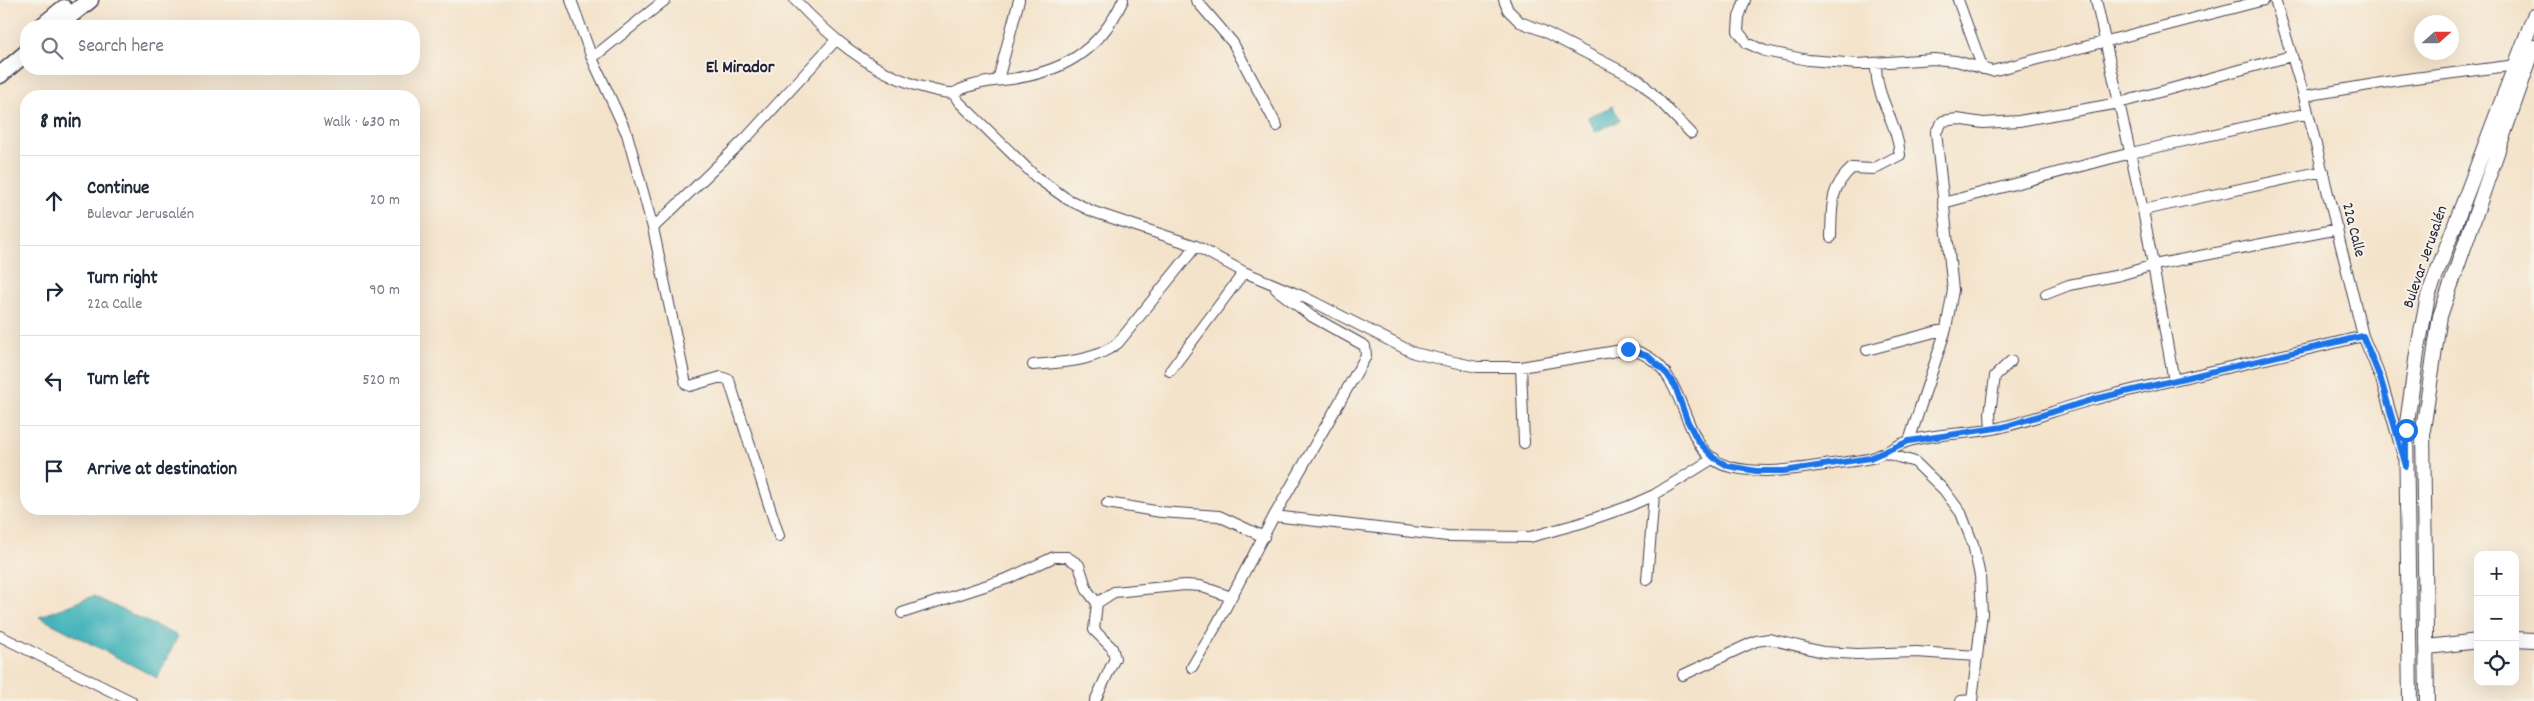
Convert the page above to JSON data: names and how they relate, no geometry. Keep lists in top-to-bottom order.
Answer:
{
  "streets": {
    "main road": ["Bulevar Jerusalén"],
    "street": ["22a Calle"]
  },
  "crossings": [
    ["22a Calle", "Bulevar Jerusalén"]
  ],
  "districts": ["El Mirador"],
  "north": "right",
  "page": {
    "search": "Search here",
    "heading": ["8 min", "Walk · 630 m"],
    "list": [
      ["Continue", "Bulevar Jerusalén", "20 m"],
      ["Turn right", "22a Calle", "90 m"],
      ["Turn left", "520 m"],
      "Arrive at destination"
    ],
    "map_buttons": ["+", "−"]
  }
}
